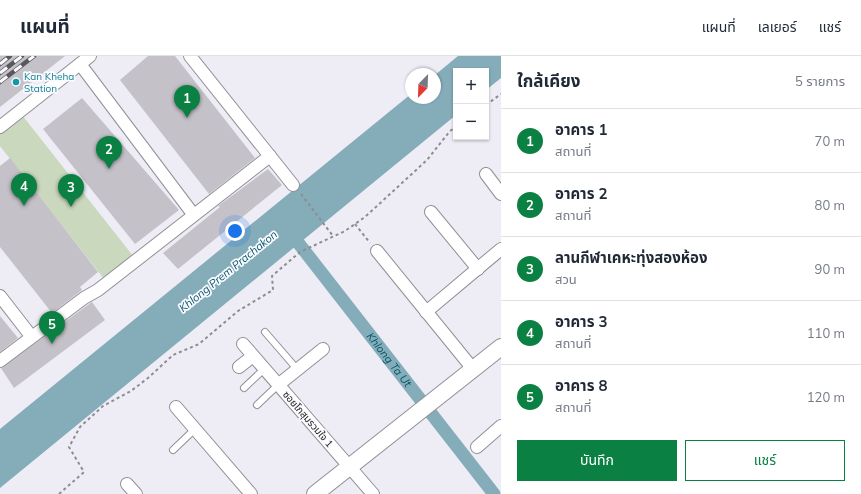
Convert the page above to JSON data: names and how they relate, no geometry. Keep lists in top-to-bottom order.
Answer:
{
  "streets": {
    "street": ["ซอยโกสุมรวมใจ 1"]
  },
  "water": ["Khlong Prem Prachakon", "Khlong Ta Ut"],
  "places": ["Kan Kheha Station"],
  "north": "bottom left",
  "page": {
    "header": "แผนที่",
    "nav": ["แผนที่", "เลเยอร์", "แชร์"],
    "heading": ["ใกล้เคียง", "5 รายการ"],
    "map_buttons": ["+", "−"],
    "pins": [
      "1",
      "2",
      "4",
      "3",
      "5"
    ],
    "list": [
      {
        "mark": "1",
        "name": "อาคาร 1",
        "note": "สถานที่",
        "value": "70 m"
      },
      {
        "mark": "2",
        "name": "อาคาร 2",
        "note": "สถานที่",
        "value": "80 m"
      },
      {
        "mark": "3",
        "name": "ลานกีฬาเคหะทุ่งสองห้อง",
        "note": "สวน",
        "value": "90 m"
      },
      {
        "mark": "4",
        "name": "อาคาร 3",
        "note": "สถานที่",
        "value": "110 m"
      },
      {
        "mark": "5",
        "name": "อาคาร 8",
        "note": "สถานที่",
        "value": "120 m"
      }
    ],
    "buttons": ["บันทึก", "แชร์"]
  }
}
